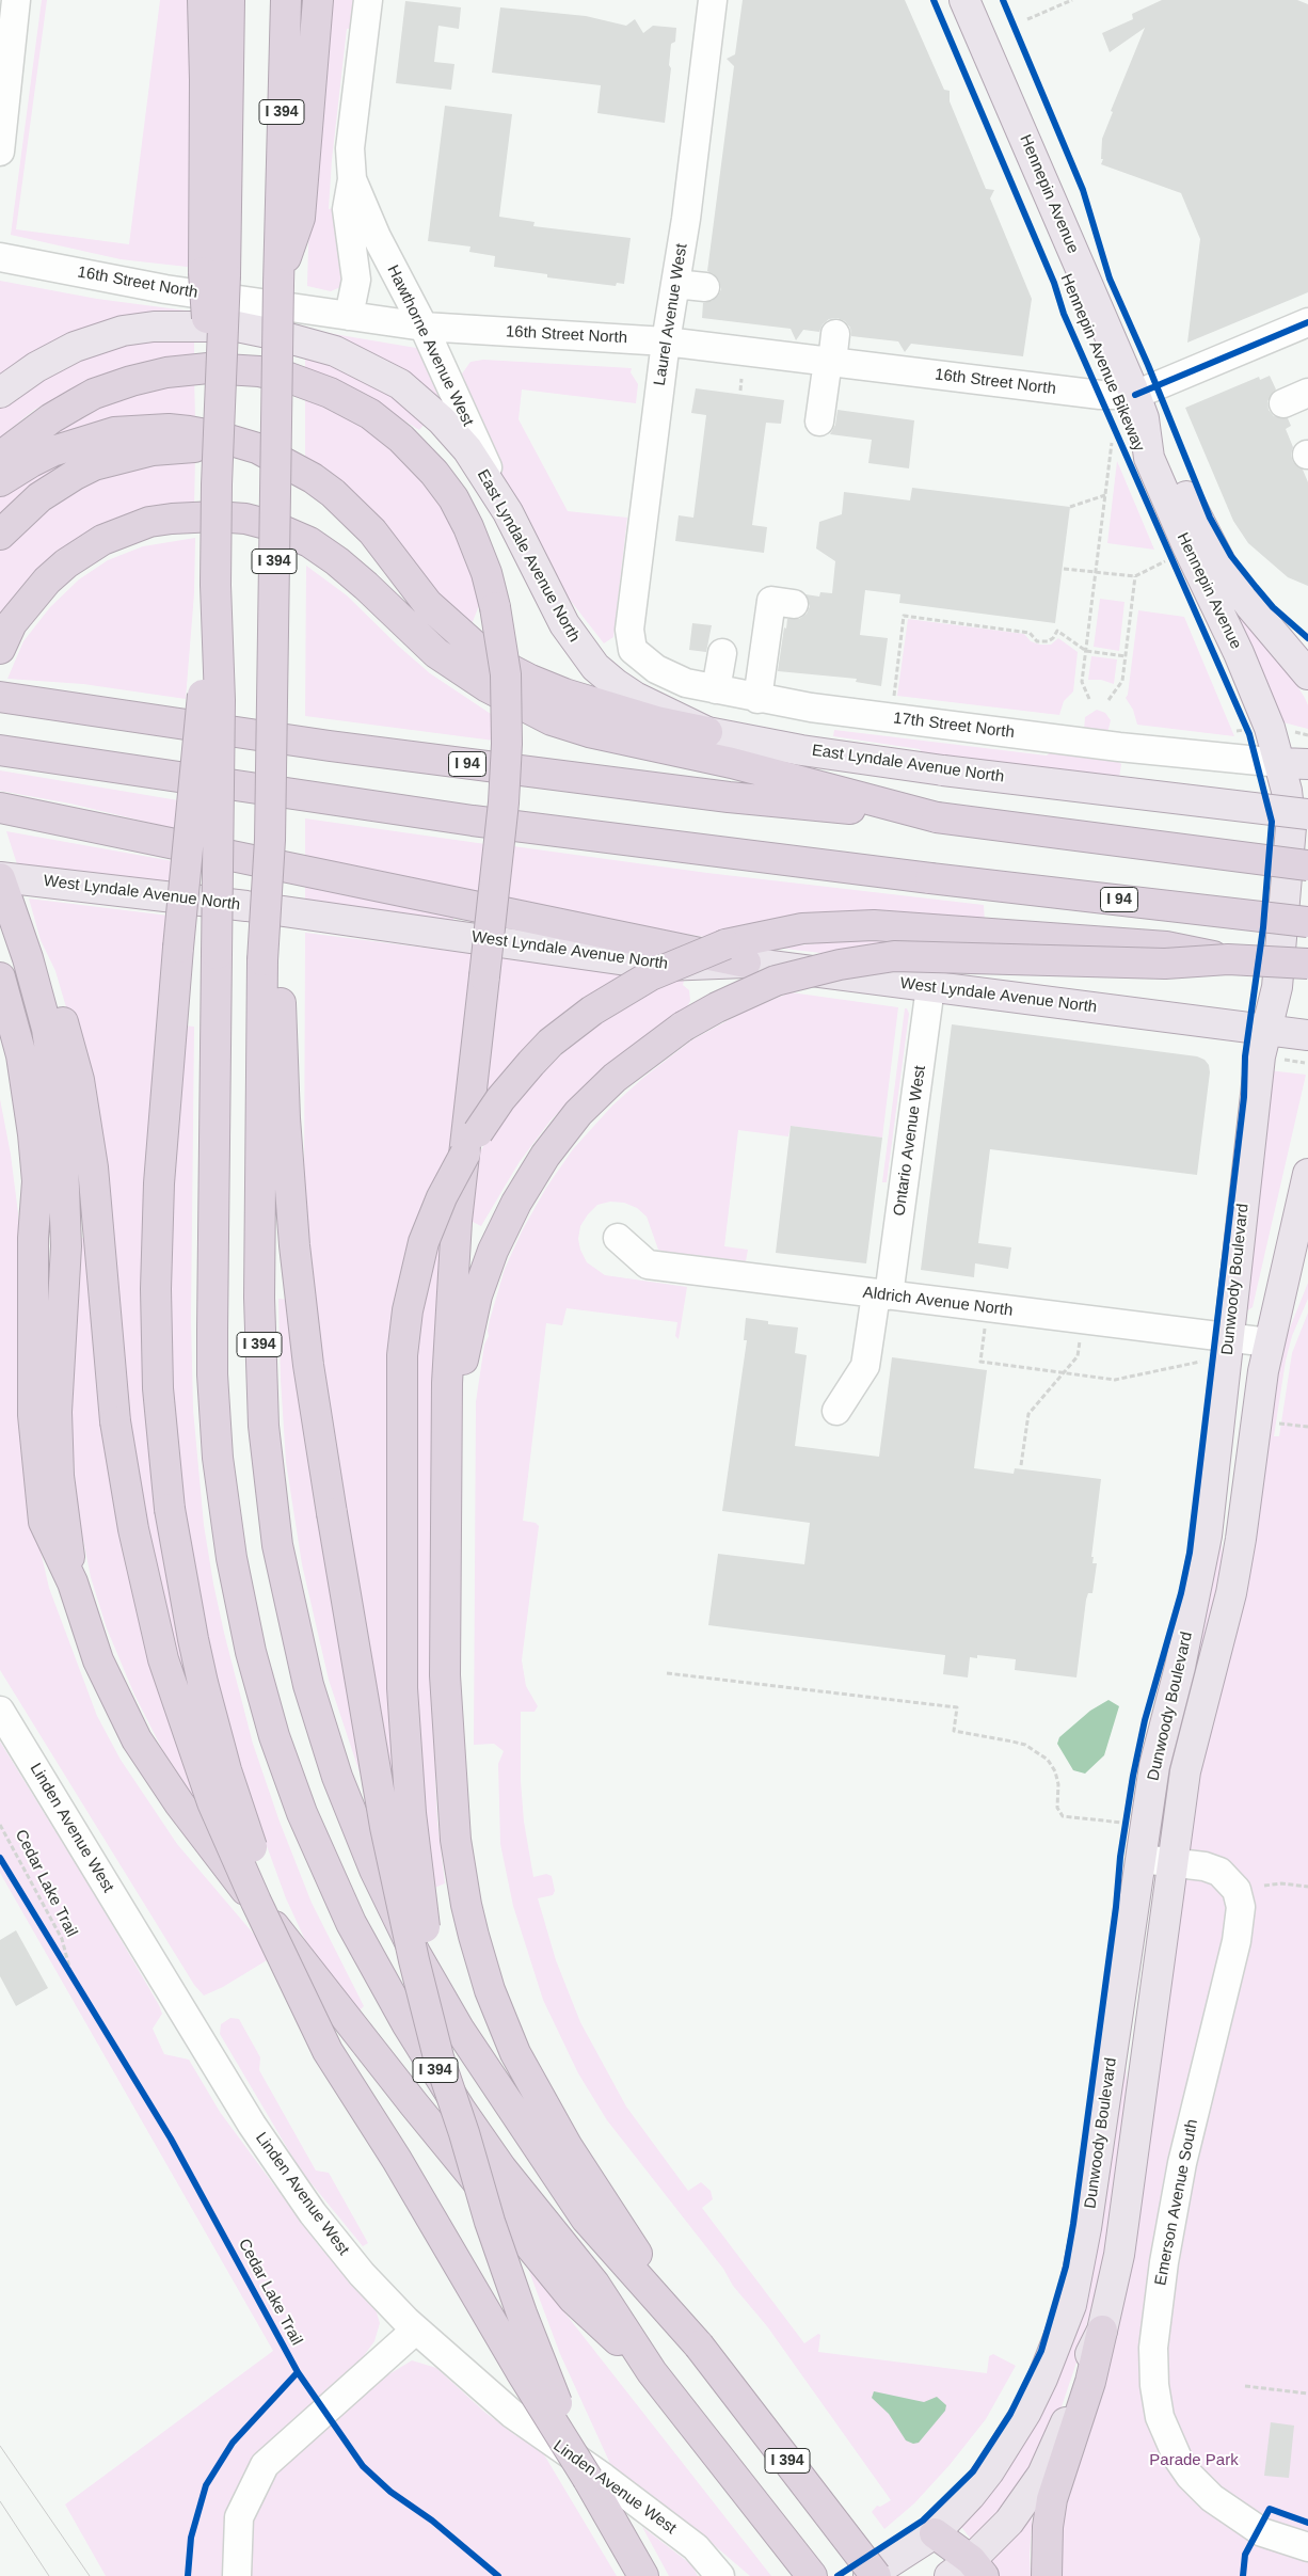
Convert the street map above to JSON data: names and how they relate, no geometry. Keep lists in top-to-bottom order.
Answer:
{
  "streets": {
    "highway": ["I 394", "I 94"],
    "main road": [
      "Hennepin Avenue",
      "East Lyndale Avenue North",
      "West Lyndale Avenue North",
      "Dunwoody Boulevard"
    ],
    "street": [
      "16th Street North",
      "Laurel Avenue West",
      "Hawthorne Avenue West",
      "17th Street North",
      "Ontario Avenue West",
      "Aldrich Avenue North",
      "Linden Avenue West",
      "Emerson Avenue South"
    ],
    "cycle path": ["Hennepin Avenue Bikeway", "Cedar Lake Trail"]
  },
  "crossings": [
    ["Hennepin Avenue", "16th Street North"],
    ["Hennepin Avenue", "17th Street North"],
    ["Hennepin Avenue", "Dunwoody Boulevard"],
    ["16th Street North", "Laurel Avenue West"],
    ["16th Street North", "Hawthorne Avenue West"],
    ["Laurel Avenue West", "17th Street North"],
    ["Hawthorne Avenue West", "East Lyndale Avenue North"],
    ["17th Street North", "Dunwoody Boulevard"],
    ["West Lyndale Avenue North", "Ontario Avenue West"],
    ["West Lyndale Avenue North", "Dunwoody Boulevard"],
    ["Ontario Avenue West", "Aldrich Avenue North"],
    ["Dunwoody Boulevard", "Aldrich Avenue North"],
    ["Dunwoody Boulevard", "Emerson Avenue South"]
  ],
  "parks": ["Parade Park"]
}
